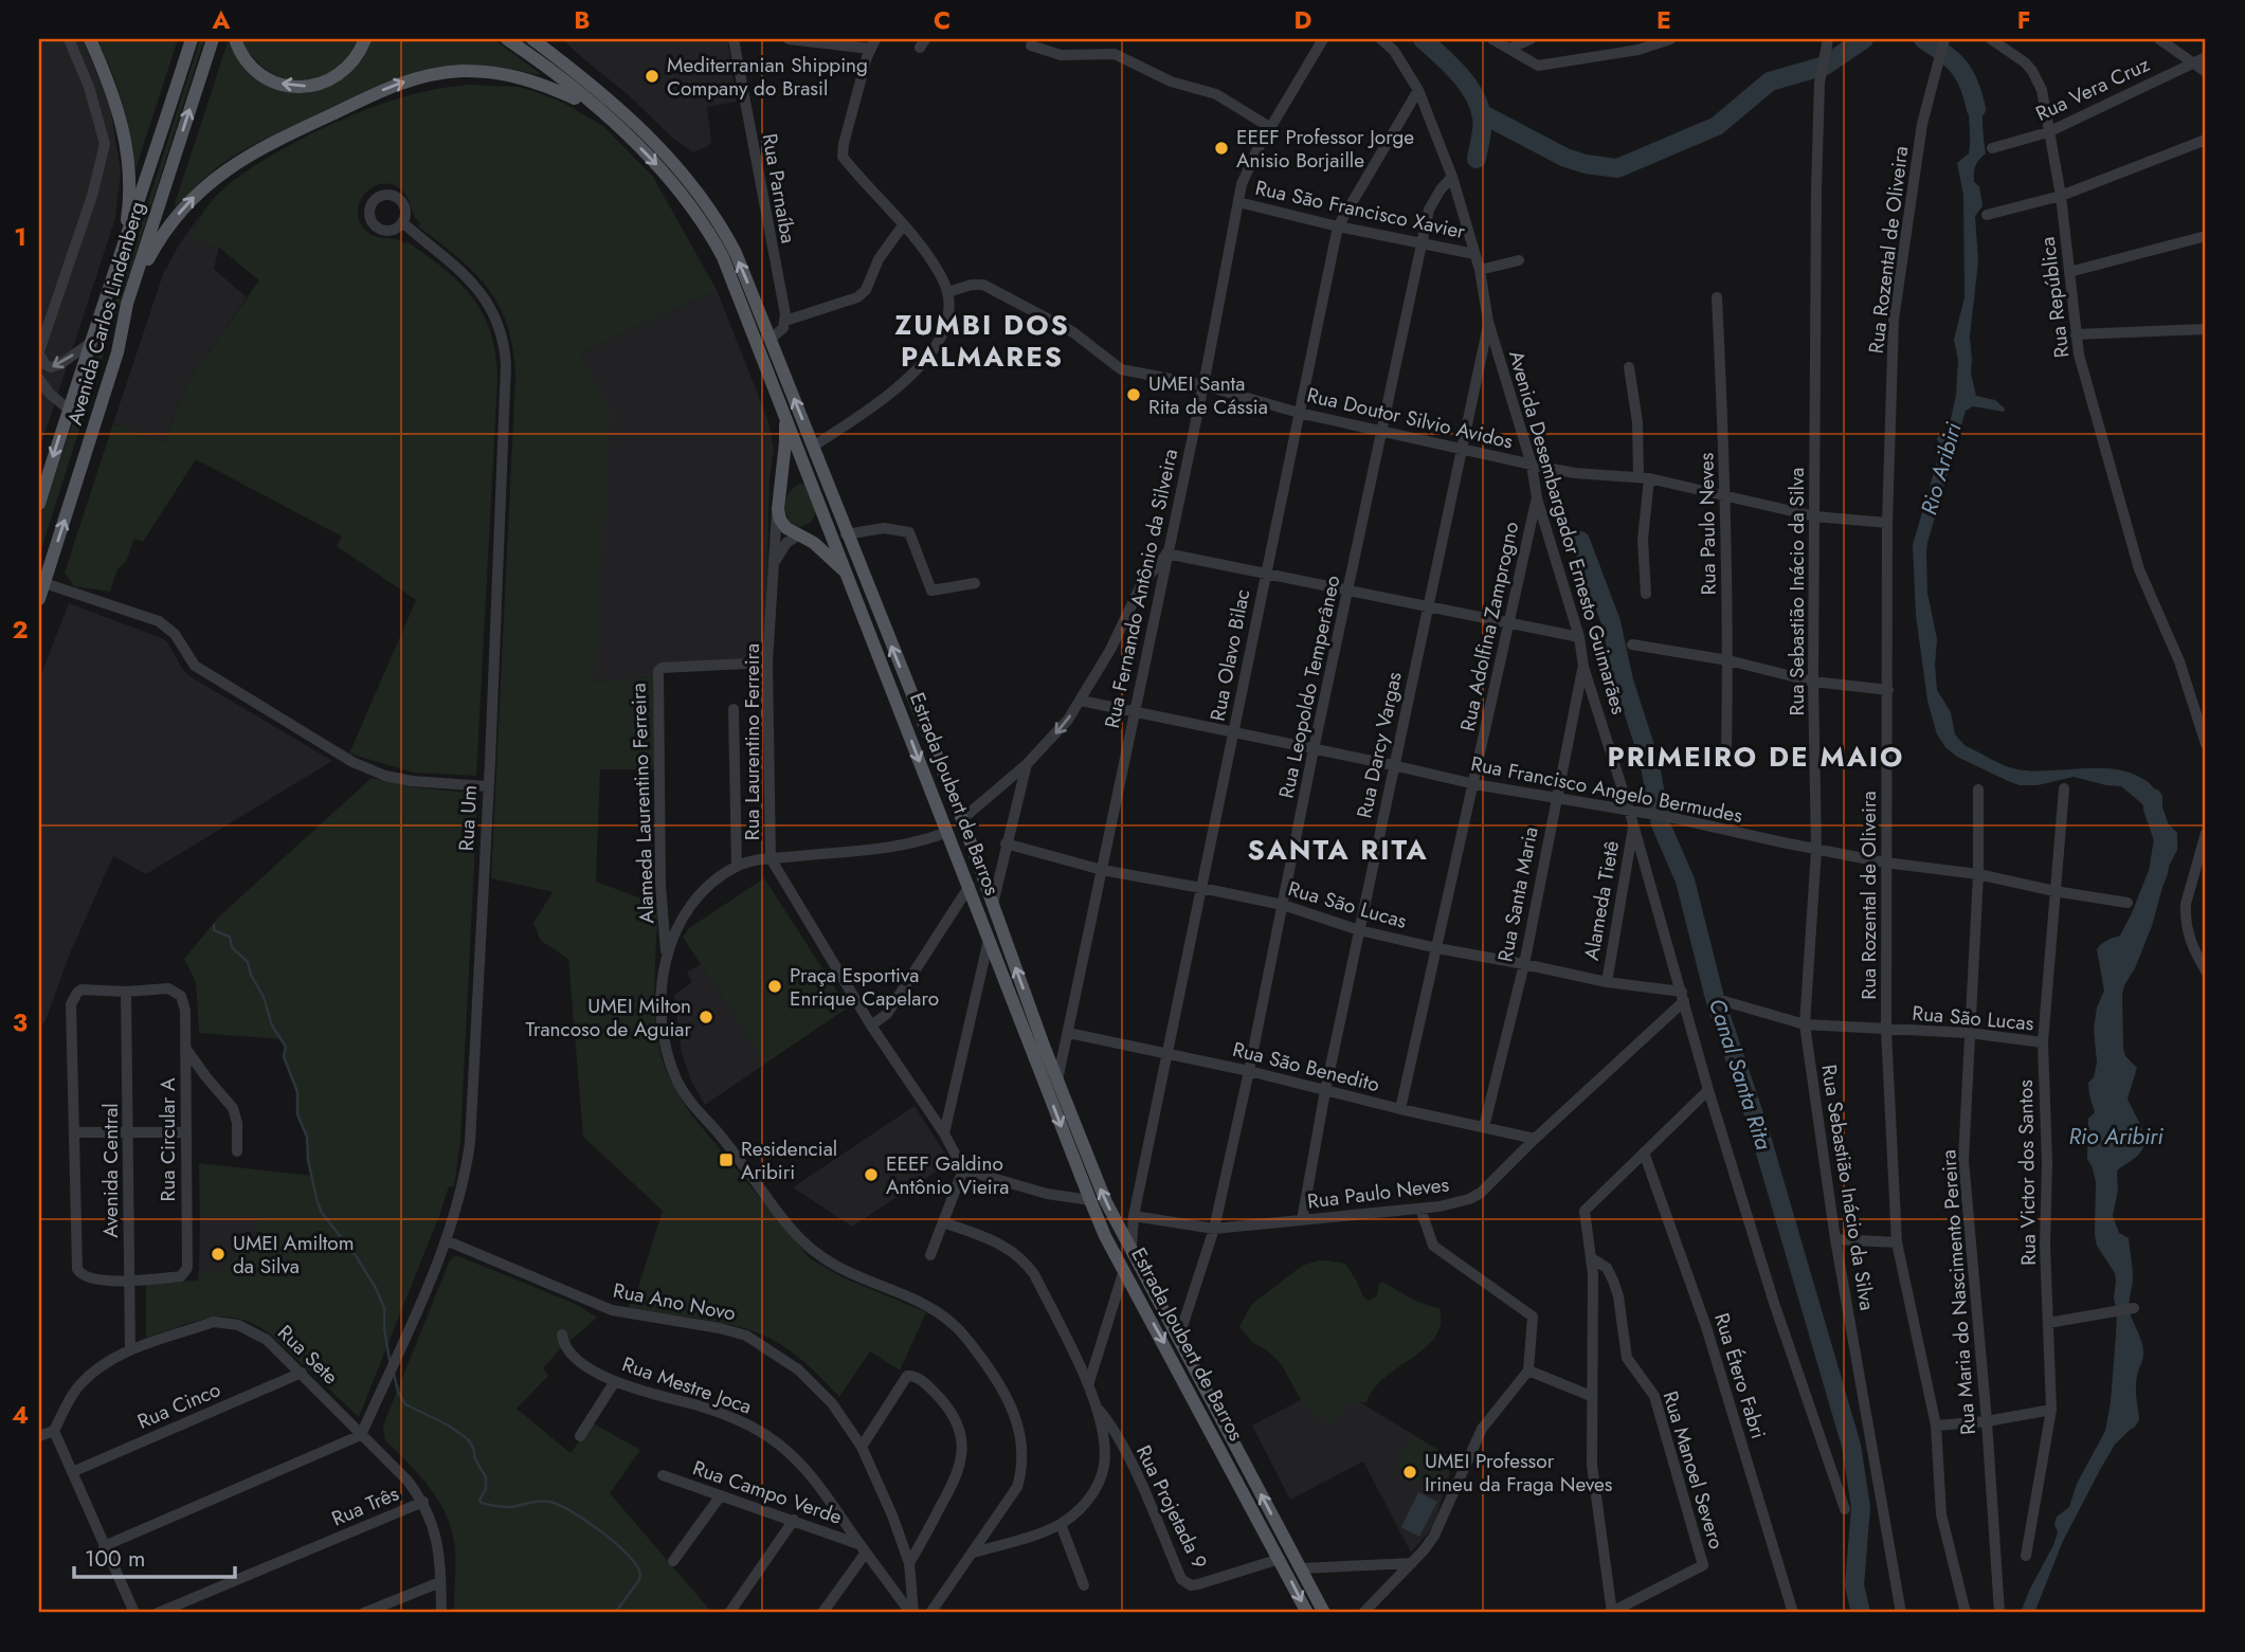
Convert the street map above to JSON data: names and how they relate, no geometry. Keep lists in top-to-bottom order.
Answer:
{
  "streets": {
    "main road": ["Avenida Carlos Lindenberg", "Estrada Joubert de Barros"],
    "street": [
      "Rua Vera Cruz",
      "Rua Parnaíba",
      "Rua São Francisco Xavier",
      "Rua Rozental de Oliveira",
      "Rua República",
      "Rua Doutor Silvio Avidos",
      "Rua Paulo Neves",
      "Avenida Desembargador Ernesto Guimarães",
      "Rua Fernando Antônio da Silveira",
      "Rua Sebastião Inácio da Silva",
      "Rua Adolfina Zamprogno",
      "Rua Olavo Bilac",
      "Rua Leopoldo Temperâneo",
      "Rua Laurentino Ferreira",
      "Rua Darcy Vargas",
      "Rua Francisco Angelo Bermudes",
      "Alameda Laurentino Ferreira",
      "Rua Um",
      "Rua Santa Maria",
      "Alameda Tietê",
      "Rua São Lucas",
      "Rua São Benedito",
      "Rua Circular A",
      "Avenida Central",
      "Rua Victor dos Santos",
      "Rua Maria do Nascimento Pereira",
      "Rua Ano Novo",
      "Rua Sete",
      "Rua Étero Fabri",
      "Rua Mestre Joca",
      "Rua Cinco",
      "Rua Manoel Severo",
      "Rua Campo Verde",
      "Rua Três",
      "Rua Projetada 9"
    ]
  },
  "crossings": [
    ["Rua Vera Cruz", "Rua República"],
    ["Rua São Francisco Xavier", "Avenida Desembargador Ernesto Guimarães"],
    ["Rua São Francisco Xavier", "Rua Fernando Antônio da Silveira"],
    ["Rua São Francisco Xavier", "Rua Olavo Bilac"],
    ["Rua São Francisco Xavier", "Rua Leopoldo Temperâneo"],
    ["Rua Rozental de Oliveira", "Rua Doutor Silvio Avidos"],
    ["Rua Rozental de Oliveira", "Rua Francisco Angelo Bermudes"],
    ["Rua Rozental de Oliveira", "Rua São Lucas"],
    ["Rua Doutor Silvio Avidos", "Rua Paulo Neves"],
    ["Rua Doutor Silvio Avidos", "Avenida Desembargador Ernesto Guimarães"],
    ["Rua Doutor Silvio Avidos", "Rua Fernando Antônio da Silveira"],
    ["Rua Doutor Silvio Avidos", "Rua Sebastião Inácio da Silva"],
    ["Rua Doutor Silvio Avidos", "Rua Olavo Bilac"],
    ["Rua Doutor Silvio Avidos", "Rua Leopoldo Temperâneo"],
    ["Rua Doutor Silvio Avidos", "Rua Darcy Vargas"],
    ["Rua Paulo Neves", "Avenida Desembargador Ernesto Guimarães"],
    ["Rua Paulo Neves", "Rua Olavo Bilac"],
    ["Rua Paulo Neves", "Rua Leopoldo Temperâneo"],
    ["Rua Paulo Neves", "Rua Darcy Vargas"],
    ["Rua Paulo Neves", "Rua São Lucas"],
    ["Rua Paulo Neves", "Rua São Benedito"],
    ["Avenida Desembargador Ernesto Guimarães", "Rua Adolfina Zamprogno"],
    ["Avenida Desembargador Ernesto Guimarães", "Rua Olavo Bilac"],
    ["Avenida Desembargador Ernesto Guimarães", "Rua Leopoldo Temperâneo"],
    ["Avenida Desembargador Ernesto Guimarães", "Rua Darcy Vargas"],
    ["Avenida Desembargador Ernesto Guimarães", "Rua Francisco Angelo Bermudes"],
    ["Avenida Desembargador Ernesto Guimarães", "Rua Santa Maria"],
    ["Avenida Desembargador Ernesto Guimarães", "Alameda Tietê"],
    ["Avenida Desembargador Ernesto Guimarães", "Rua São Lucas"],
    ["Rua Fernando Antônio da Silveira", "Rua Francisco Angelo Bermudes"],
    ["Rua Fernando Antônio da Silveira", "Estrada Joubert de Barros"],
    ["Rua Fernando Antônio da Silveira", "Rua São Lucas"],
    ["Rua Fernando Antônio da Silveira", "Rua São Benedito"],
    ["Rua Sebastião Inácio da Silva", "Rua Francisco Angelo Bermudes"],
    ["Rua Sebastião Inácio da Silva", "Rua São Lucas"],
    ["Rua Adolfina Zamprogno", "Rua Francisco Angelo Bermudes"],
    ["Rua Adolfina Zamprogno", "Rua São Lucas"],
    ["Rua Adolfina Zamprogno", "Rua São Benedito"],
    ["Rua Olavo Bilac", "Rua Francisco Angelo Bermudes"],
    ["Rua Olavo Bilac", "Estrada Joubert de Barros"],
    ["Rua Olavo Bilac", "Rua São Lucas"],
    ["Rua Olavo Bilac", "Rua São Benedito"],
    ["Rua Leopoldo Temperâneo", "Rua Francisco Angelo Bermudes"],
    ["Rua Leopoldo Temperâneo", "Estrada Joubert de Barros"],
    ["Rua Leopoldo Temperâneo", "Rua São Lucas"],
    ["Rua Leopoldo Temperâneo", "Rua São Benedito"],
    ["Rua Laurentino Ferreira", "Alameda Laurentino Ferreira"],
    ["Rua Darcy Vargas", "Rua Francisco Angelo Bermudes"],
    ["Rua Darcy Vargas", "Rua São Lucas"],
    ["Rua Darcy Vargas", "Rua São Benedito"],
    ["Rua Francisco Angelo Bermudes", "Rua Santa Maria"],
    ["Rua Francisco Angelo Bermudes", "Rua Victor dos Santos"],
    ["Rua Francisco Angelo Bermudes", "Rua Maria do Nascimento Pereira"],
    ["Estrada Joubert de Barros", "Rua Projetada 9"],
    ["Rua Um", "Rua Ano Novo"],
    ["Rua Um", "Rua Sete"],
    ["Rua Santa Maria", "Rua São Lucas"],
    ["Rua Santa Maria", "Rua São Benedito"],
    ["Alameda Tietê", "Rua São Lucas"],
    ["Rua São Lucas", "Rua Victor dos Santos"],
    ["Rua São Lucas", "Rua Maria do Nascimento Pereira"],
    ["Rua Circular A", "Avenida Central"],
    ["Avenida Central", "Rua Sete"],
    ["Rua Ano Novo", "Rua Mestre Joca"],
    ["Rua Sete", "Rua Cinco"],
    ["Rua Sete", "Rua Três"],
    ["Rua Mestre Joca", "Rua Campo Verde"]
  ],
  "districts": ["ZUMBI DOS PALMARES", "PRIMEIRO DE MAIO", "SANTA RITA"],
  "water": ["Rio Aribiri", "Canal Santa Rita"],
  "places": {
    "other": [
      "Mediterranian Shipping Company do Brasil",
      "EEEF Professor Jorge Anisio Borjaille",
      "UMEI Santa Rita de Cássia",
      "Praça Esportiva Enrique Capelaro",
      "UMEI Milton Trancoso de Aguiar",
      "EEEF Galdino Antônio Vieira",
      "UMEI Amiltom da Silva",
      "UMEI Professor Irineu da Fraga Neves"
    ],
    "transit": ["Residencial Aribiri"]
  },
  "scale_bar": "100 m",
  "grid": {
    "columns": [
      "A",
      "B",
      "C",
      "D",
      "E",
      "F"
    ],
    "rows": [
      "1",
      "2",
      "3",
      "4"
    ]
  }
}
